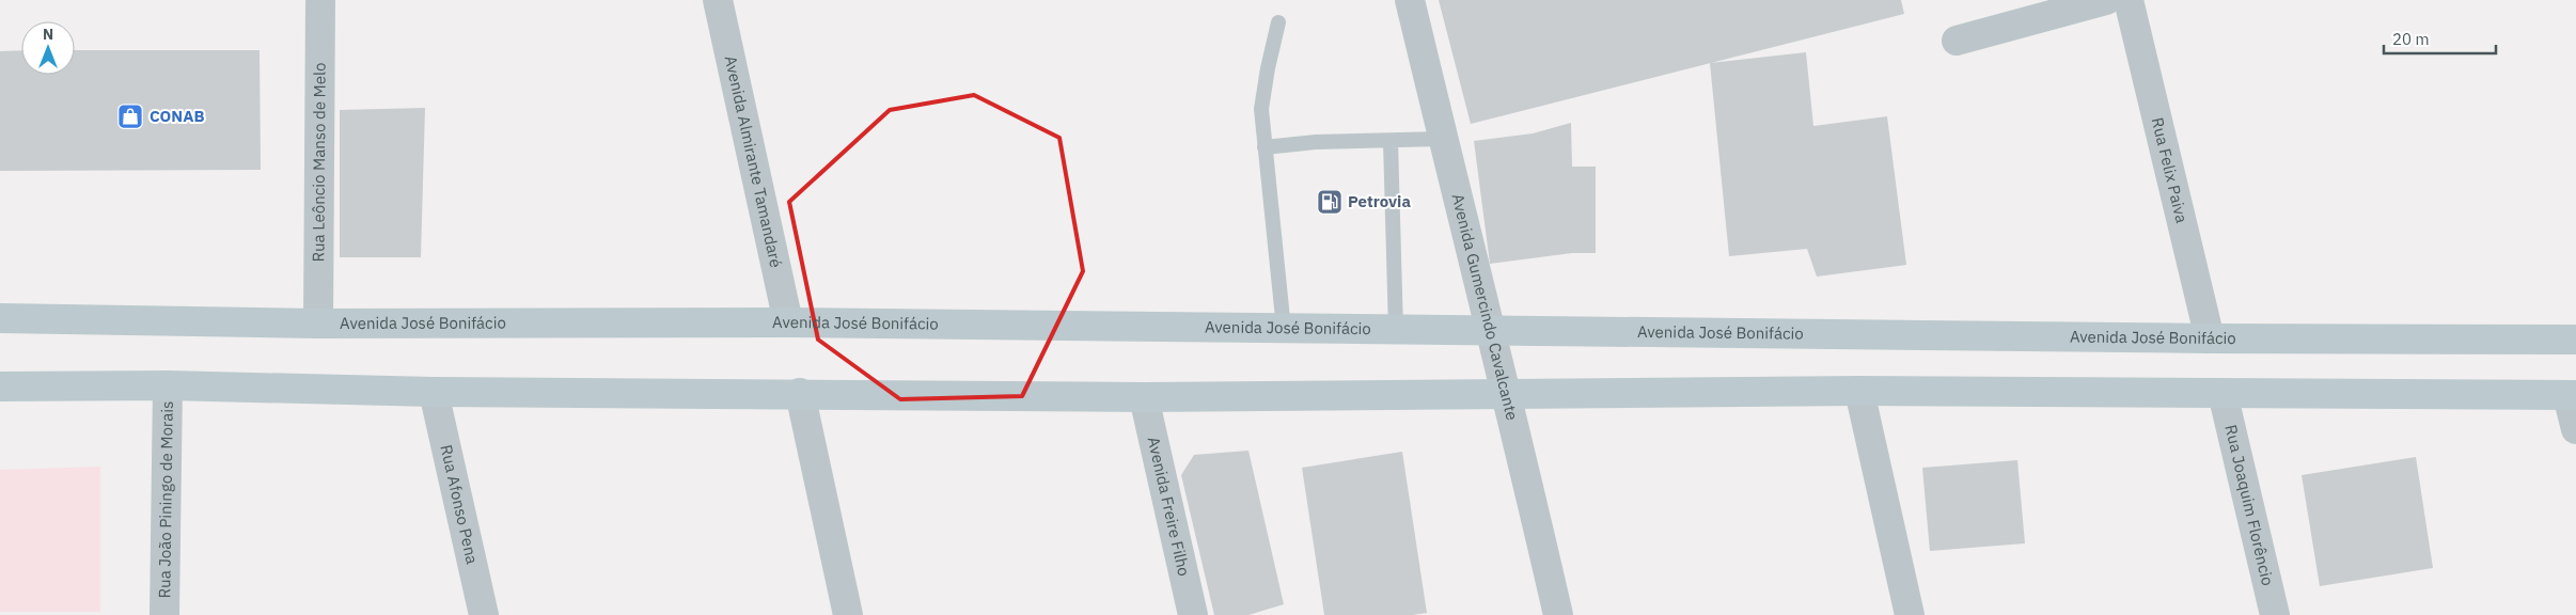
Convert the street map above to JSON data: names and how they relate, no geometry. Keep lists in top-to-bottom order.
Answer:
{
  "streets": {
    "main road": ["Avenida José Bonifácio"],
    "street": [
      "Avenida Almirante Tamandaré",
      "Rua Leôncio Manso de Melo",
      "Rua Felix Paiva",
      "Avenida Gumercindo Cavalcante",
      "Rua João Piningo de Morais",
      "Rua Afonso Pena",
      "Rua Joaquim Florêncio",
      "Avenida Freire Filho"
    ]
  },
  "crossings": [
    ["Avenida Almirante Tamandaré", "Avenida José Bonifácio"],
    ["Rua Leôncio Manso de Melo", "Avenida José Bonifácio"],
    ["Rua Felix Paiva", "Avenida José Bonifácio"],
    ["Avenida Gumercindo Cavalcante", "Avenida José Bonifácio"]
  ],
  "places": {
    "shop": ["CONAB"],
    "fuel station": ["Petrovia"]
  },
  "scale_bar": "20 m",
  "north": "top"
}
